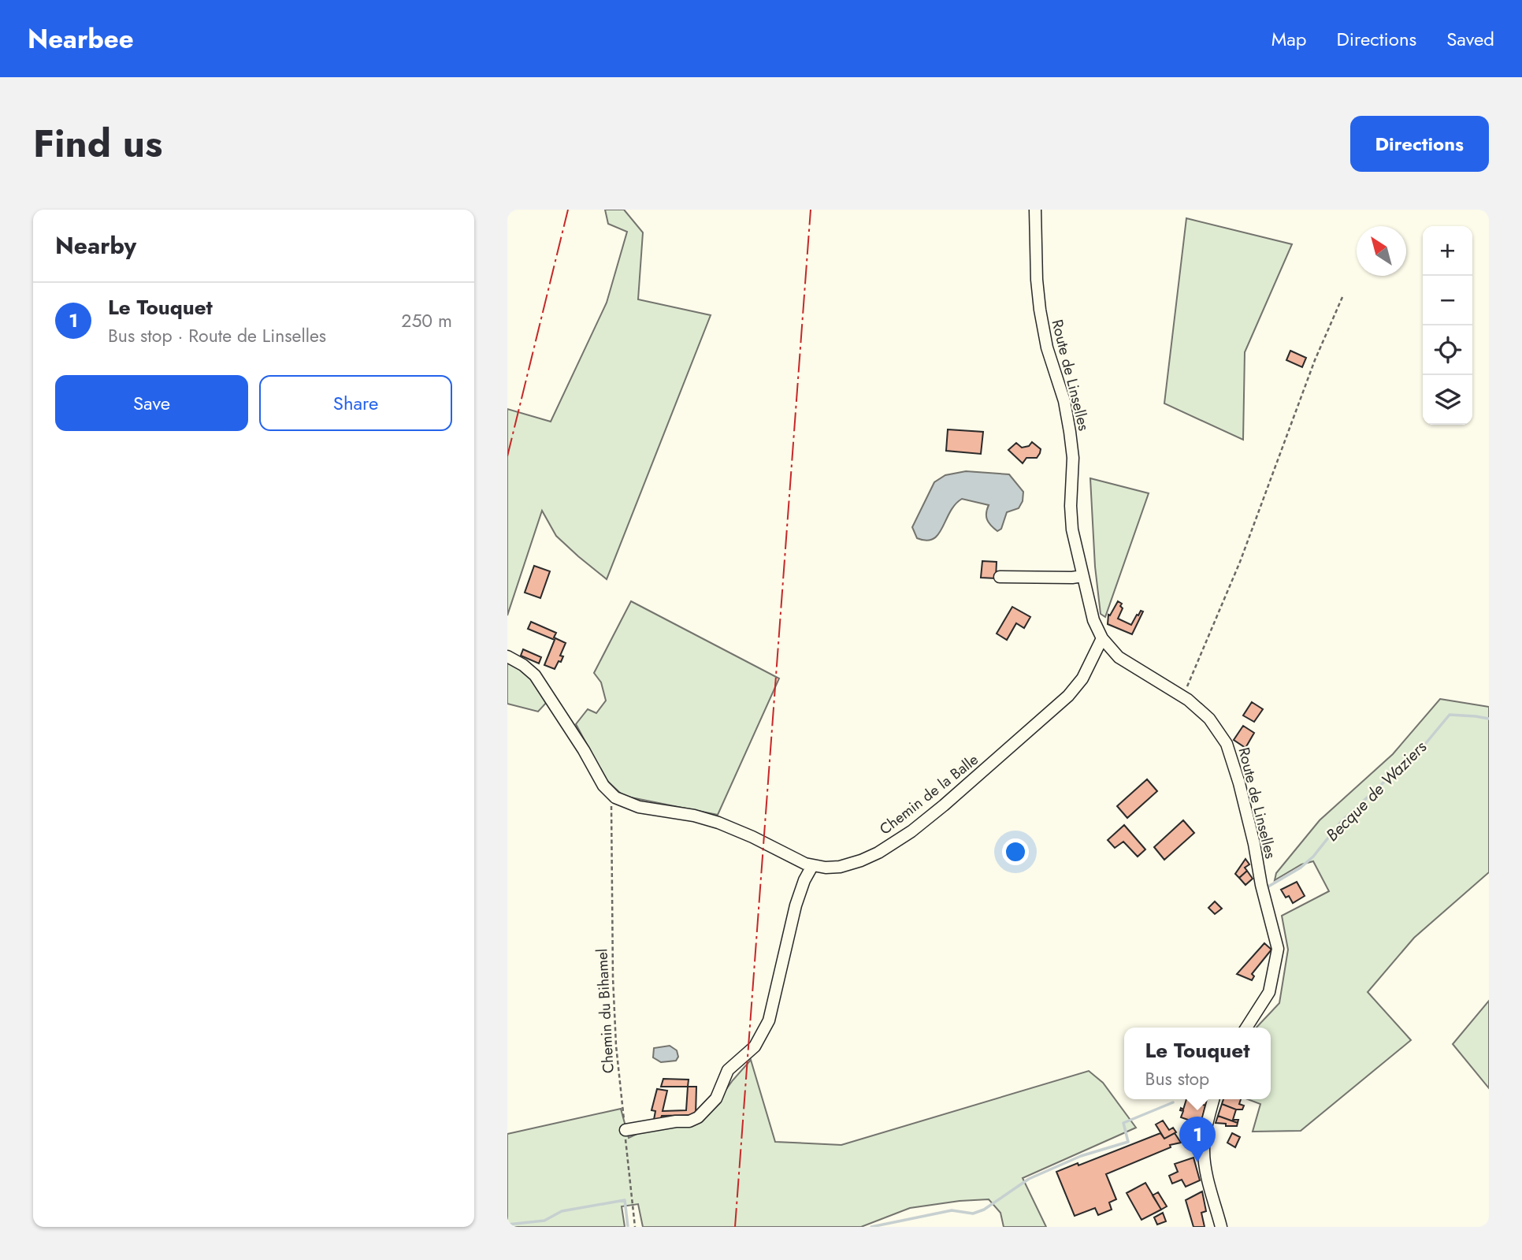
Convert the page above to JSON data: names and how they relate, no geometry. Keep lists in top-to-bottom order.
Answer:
{
  "streets": {
    "street": ["Route de Linselles", "Chemin de la Balle"],
    "path": ["Chemin du Bihamel"]
  },
  "crossings": [
    ["Route de Linselles", "Chemin de la Balle"],
    ["Chemin de la Balle", "Chemin du Bihamel"]
  ],
  "water": ["Becque de Waziers"],
  "north": "top left",
  "page": {
    "header": "Nearbee",
    "nav": ["Map", "Directions", "Saved"],
    "title": "Find us",
    "buttons": [
      "Directions",
      ["Save", "Share"]
    ],
    "heading": "Nearby",
    "map_buttons": ["+", "−"],
    "list": [
      {
        "mark": "1",
        "name": "Le Touquet",
        "note": "Bus stop · Route de Linselles",
        "value": "250 m"
      }
    ],
    "popup": ["Le Touquet", "Bus stop"],
    "pins": "1"
  }
}
